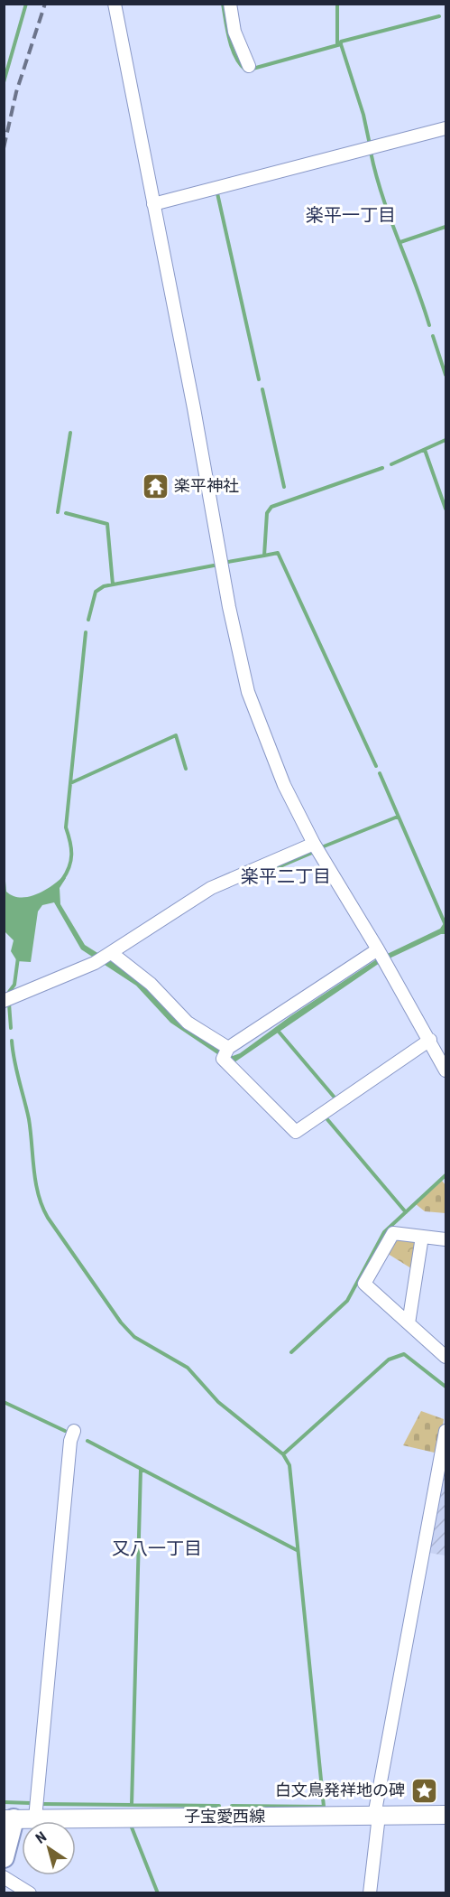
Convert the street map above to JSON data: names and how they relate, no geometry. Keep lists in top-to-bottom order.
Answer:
{
  "streets": {
    "main road": ["子宝愛西線"]
  },
  "districts": ["楽平一丁目", "楽平二丁目", "又八一丁目"],
  "places": {
    "temple": ["楽平神社"],
    "place": ["白文鳥発祥地の碑"]
  },
  "north": "top left"
}
